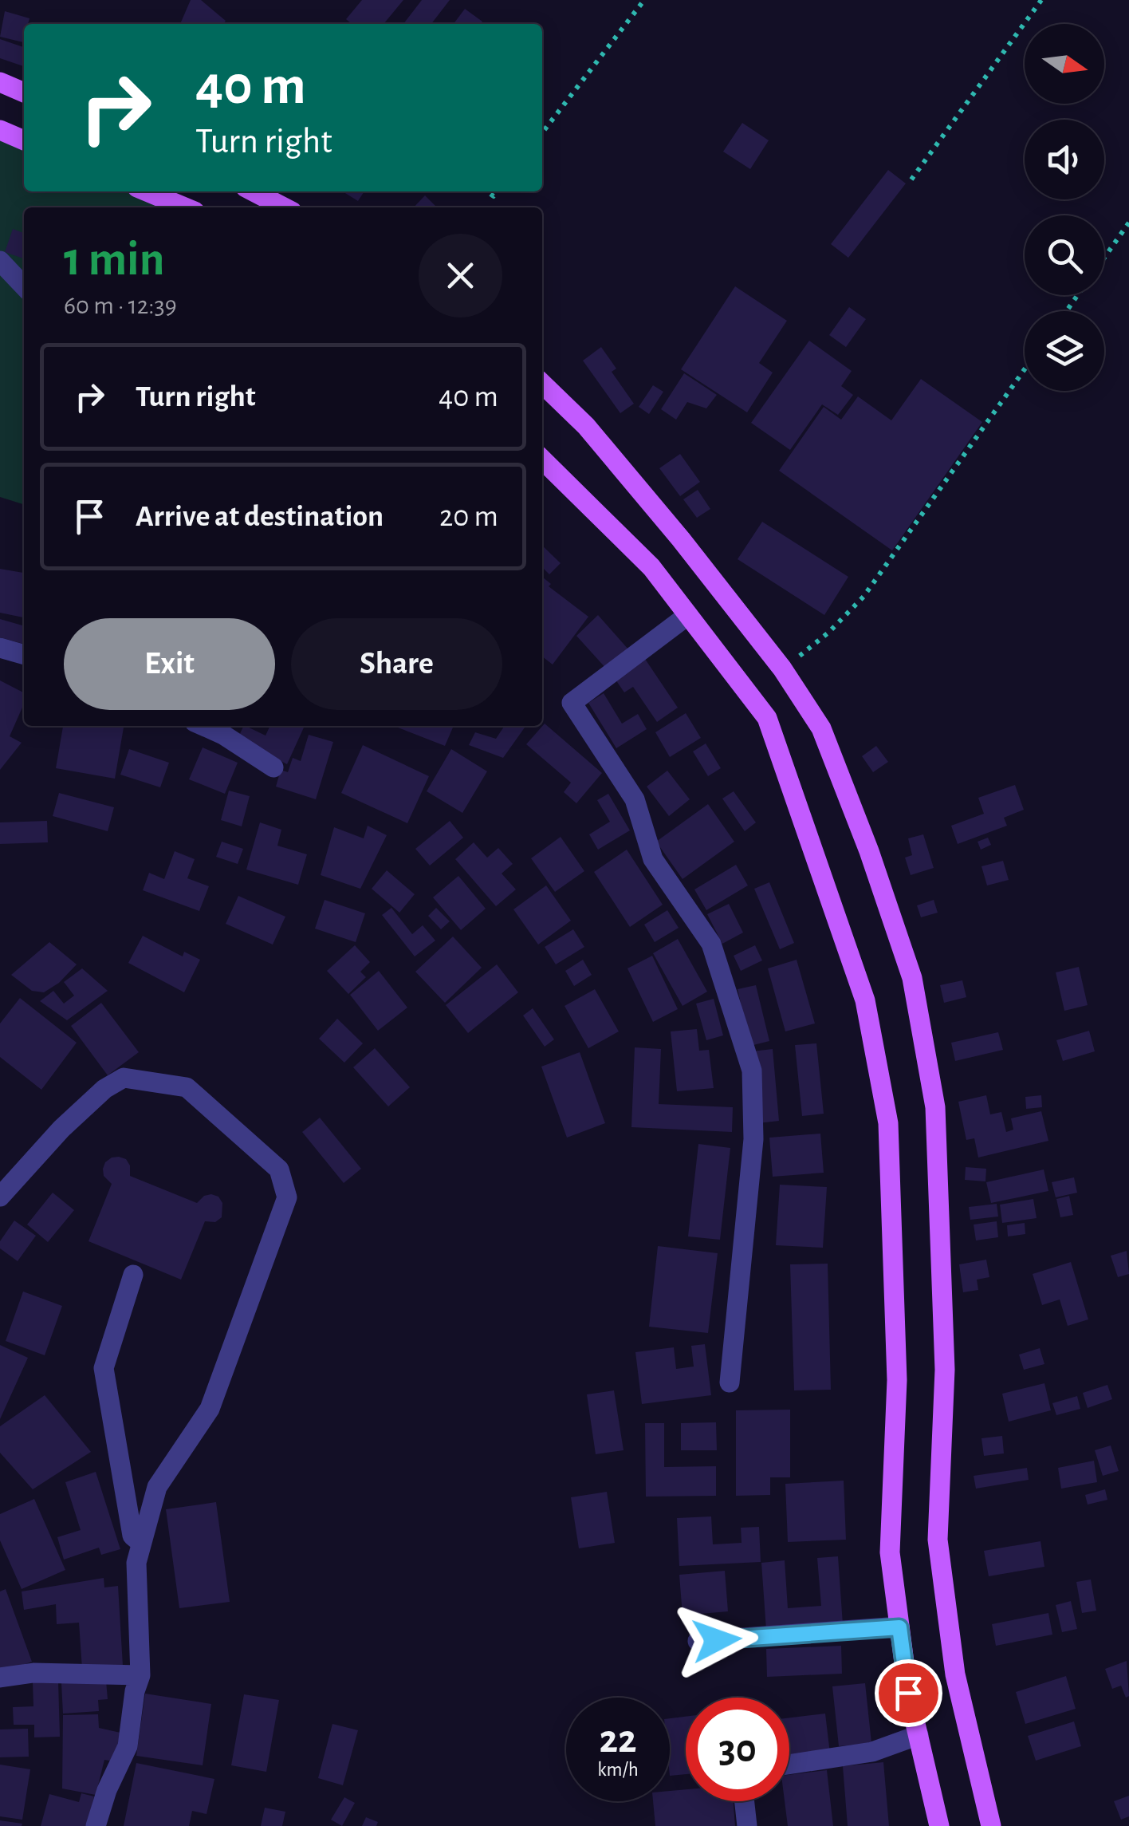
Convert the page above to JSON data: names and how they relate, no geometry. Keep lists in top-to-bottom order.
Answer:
{
  "north": "right",
  "page": {
    "turn": ["40 m", "Turn right"],
    "heading": ["1 min", "60 m · 12:39"],
    "list": [
      {
        "name": "Turn right",
        "value": "40 m"
      },
      {
        "name": "Arrive at destination",
        "value": "20 m"
      }
    ],
    "buttons": ["Exit", "Share"],
    "speed": "22 km/h",
    "limit": "30"
  }
}
